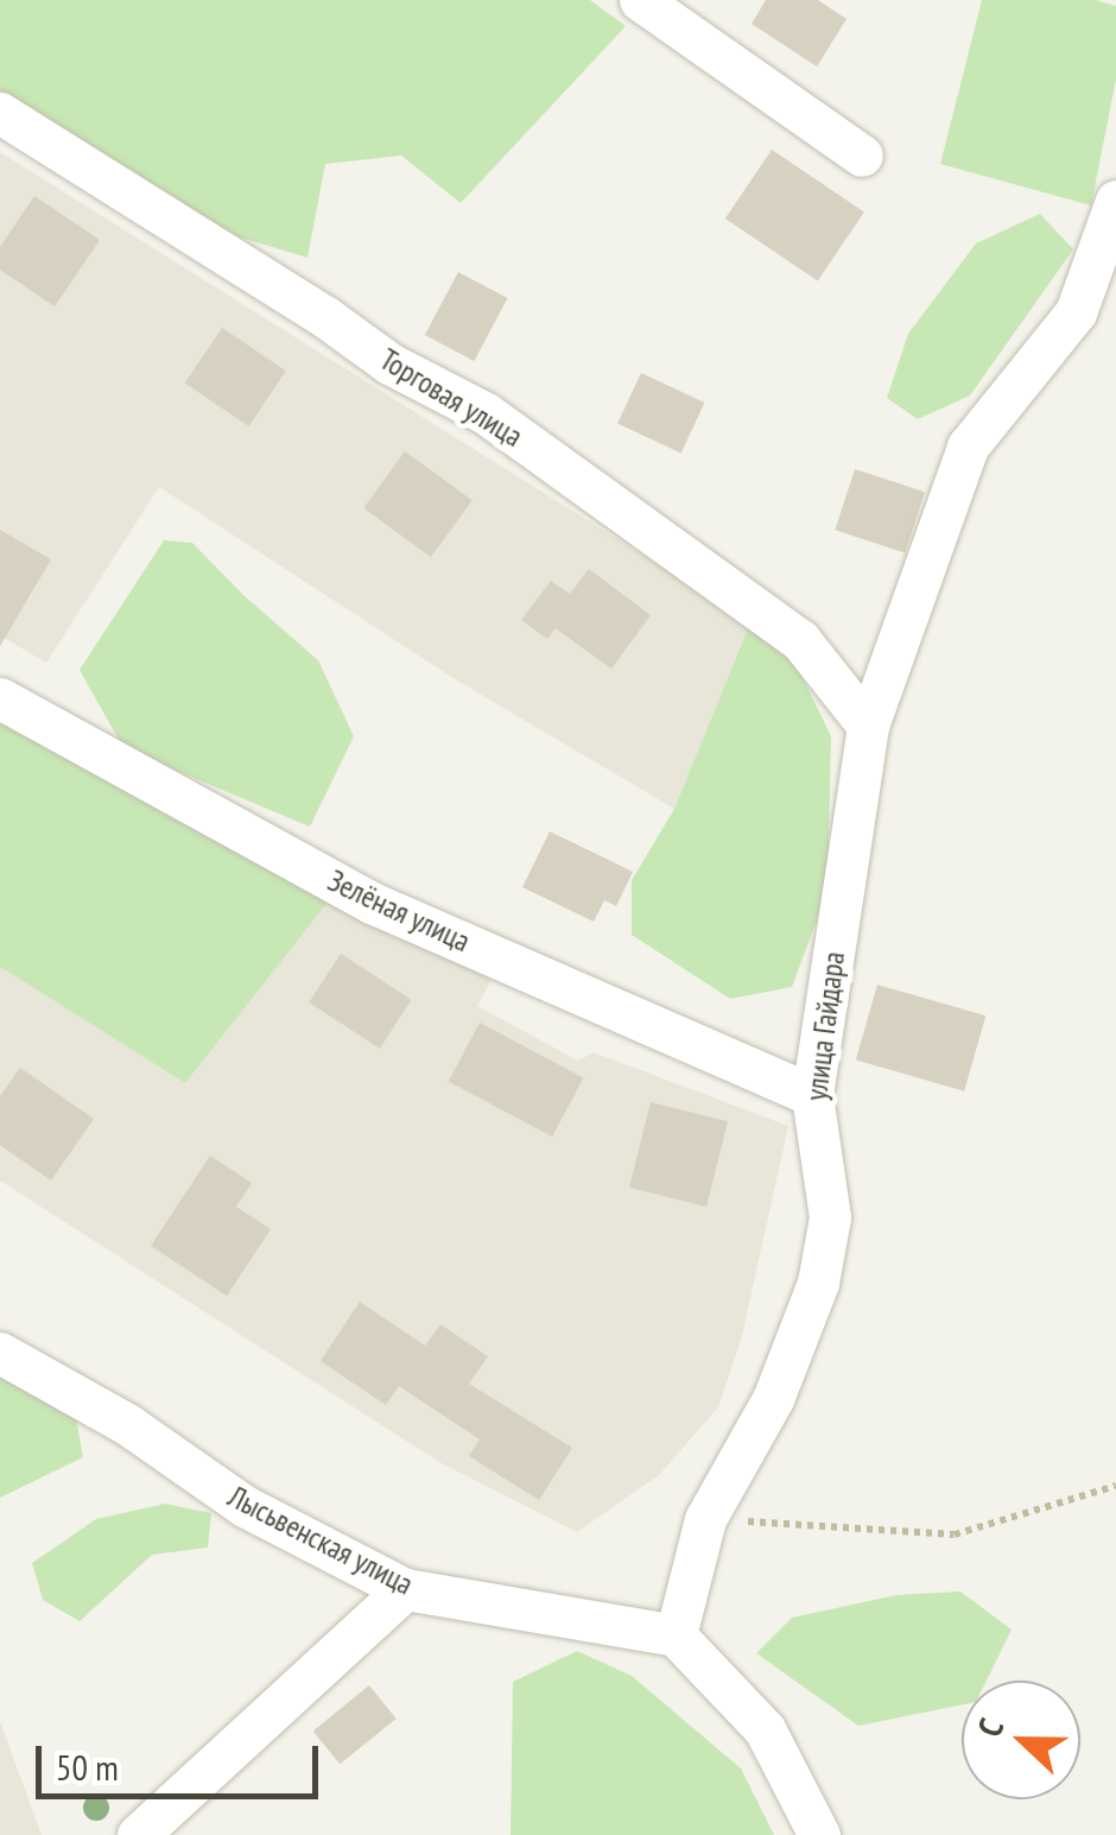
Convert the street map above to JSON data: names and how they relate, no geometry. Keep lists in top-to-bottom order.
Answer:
{
  "streets": {
    "street": [
      "Торговая улица",
      "Зелёная улица",
      "улица Гайдара",
      "Лысьвенская улица"
    ]
  },
  "crossings": [
    ["Торговая улица", "улица Гайдара"],
    ["Зелёная улица", "улица Гайдара"],
    ["улица Гайдара", "Лысьвенская улица"]
  ],
  "scale_bar": "50 m",
  "north": "left"
}
